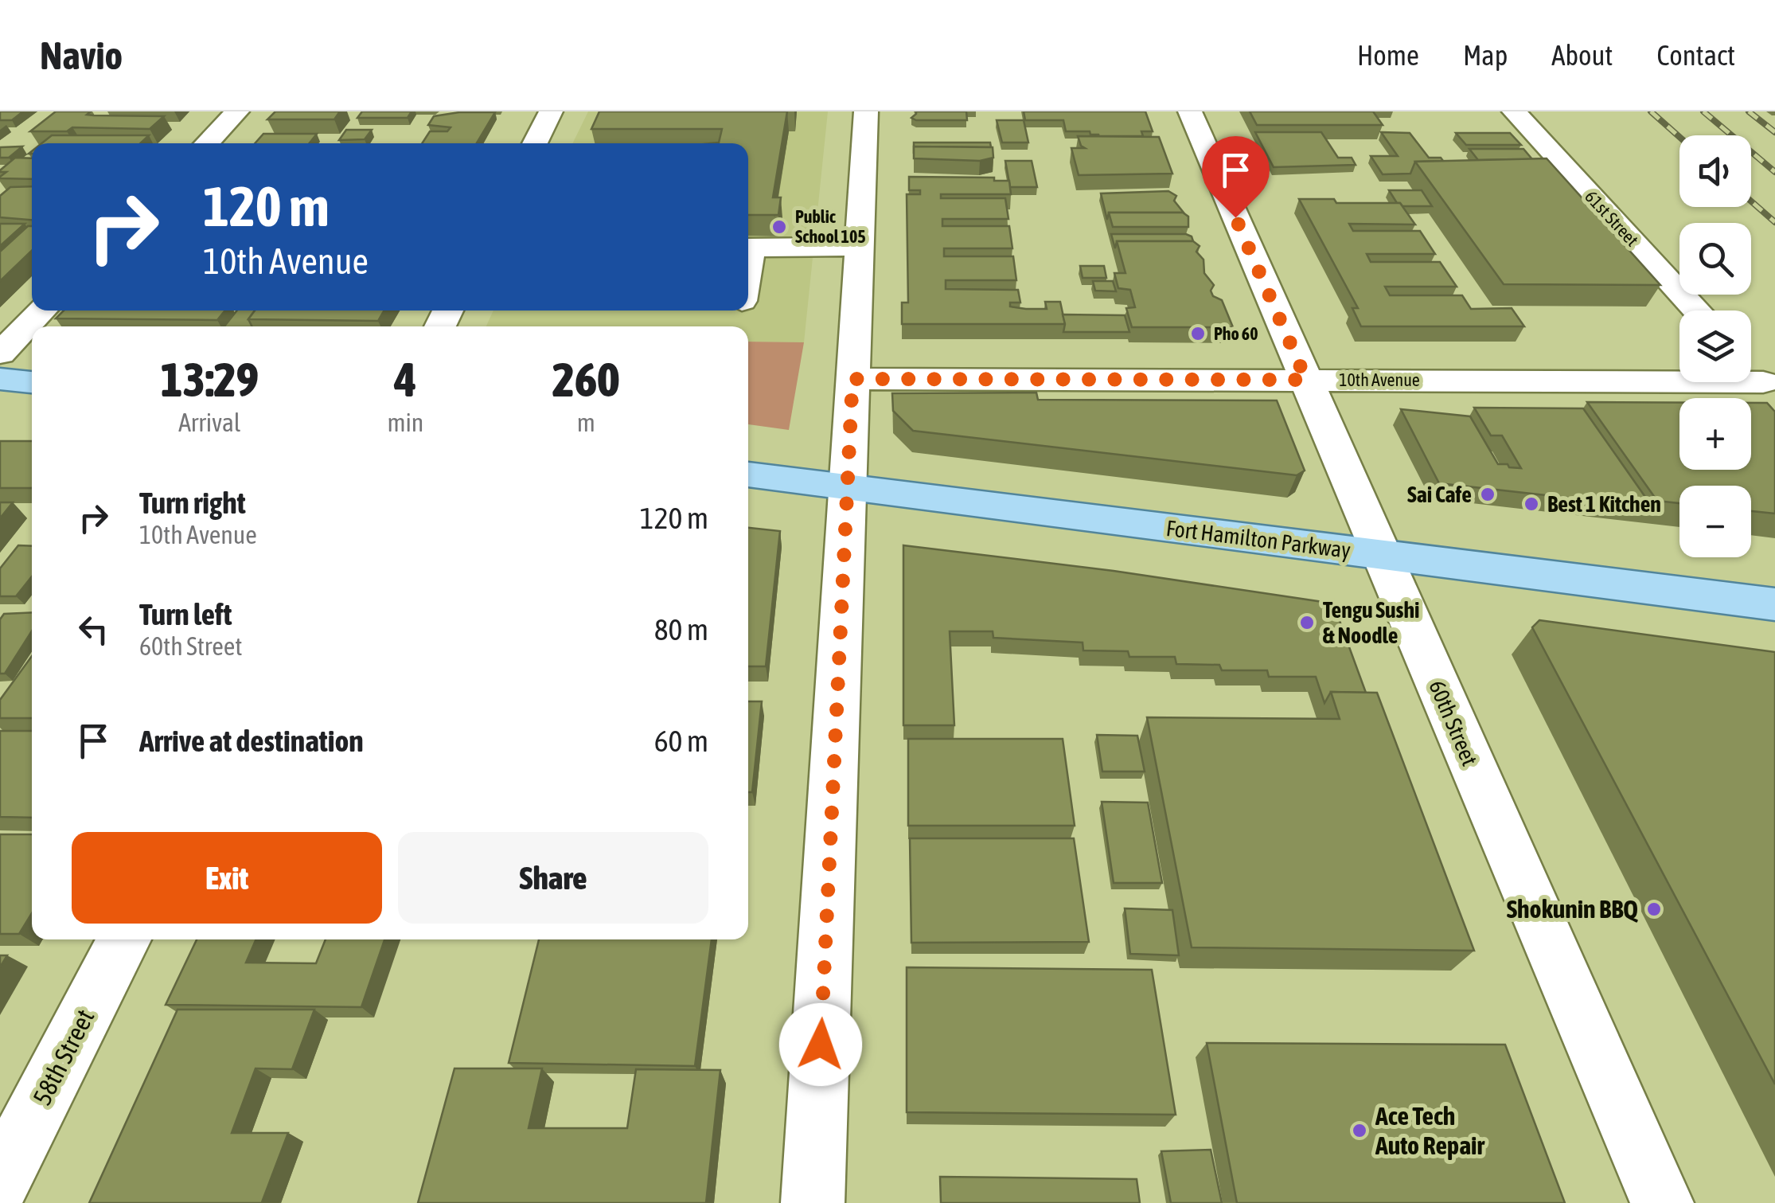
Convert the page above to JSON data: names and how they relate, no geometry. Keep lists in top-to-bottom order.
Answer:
{
  "streets": {
    "main road": ["Fort Hamilton Parkway"],
    "street": [
      "61st Street",
      "10th Avenue",
      "60th Street",
      "58th Street"
    ]
  },
  "crossings": [
    ["10th Avenue", "60th Street"],
    ["Fort Hamilton Parkway", "60th Street"]
  ],
  "places": [
    "Public School 105",
    "Pho 60",
    "Sai Cafe",
    "Best 1 Kitchen",
    "Tengu Sushi & Noodle",
    "Shokunin BBQ",
    "Ace Tech Auto Repair"
  ],
  "page": {
    "header": "Navio",
    "nav": [
      "Home",
      "Map",
      "About",
      "Contact"
    ],
    "map_buttons": ["+", "−"],
    "turn": ["120 m", "10th Avenue"],
    "eta": [
      "13:29",
      "Arrival",
      "4",
      "min",
      "260",
      "m"
    ],
    "list": [
      {
        "name": "Turn right",
        "note": "10th Avenue",
        "value": "120 m"
      },
      {
        "name": "Turn left",
        "note": "60th Street",
        "value": "80 m"
      },
      {
        "name": "Arrive at destination",
        "value": "60 m"
      }
    ],
    "buttons": ["Exit", "Share"]
  }
}
